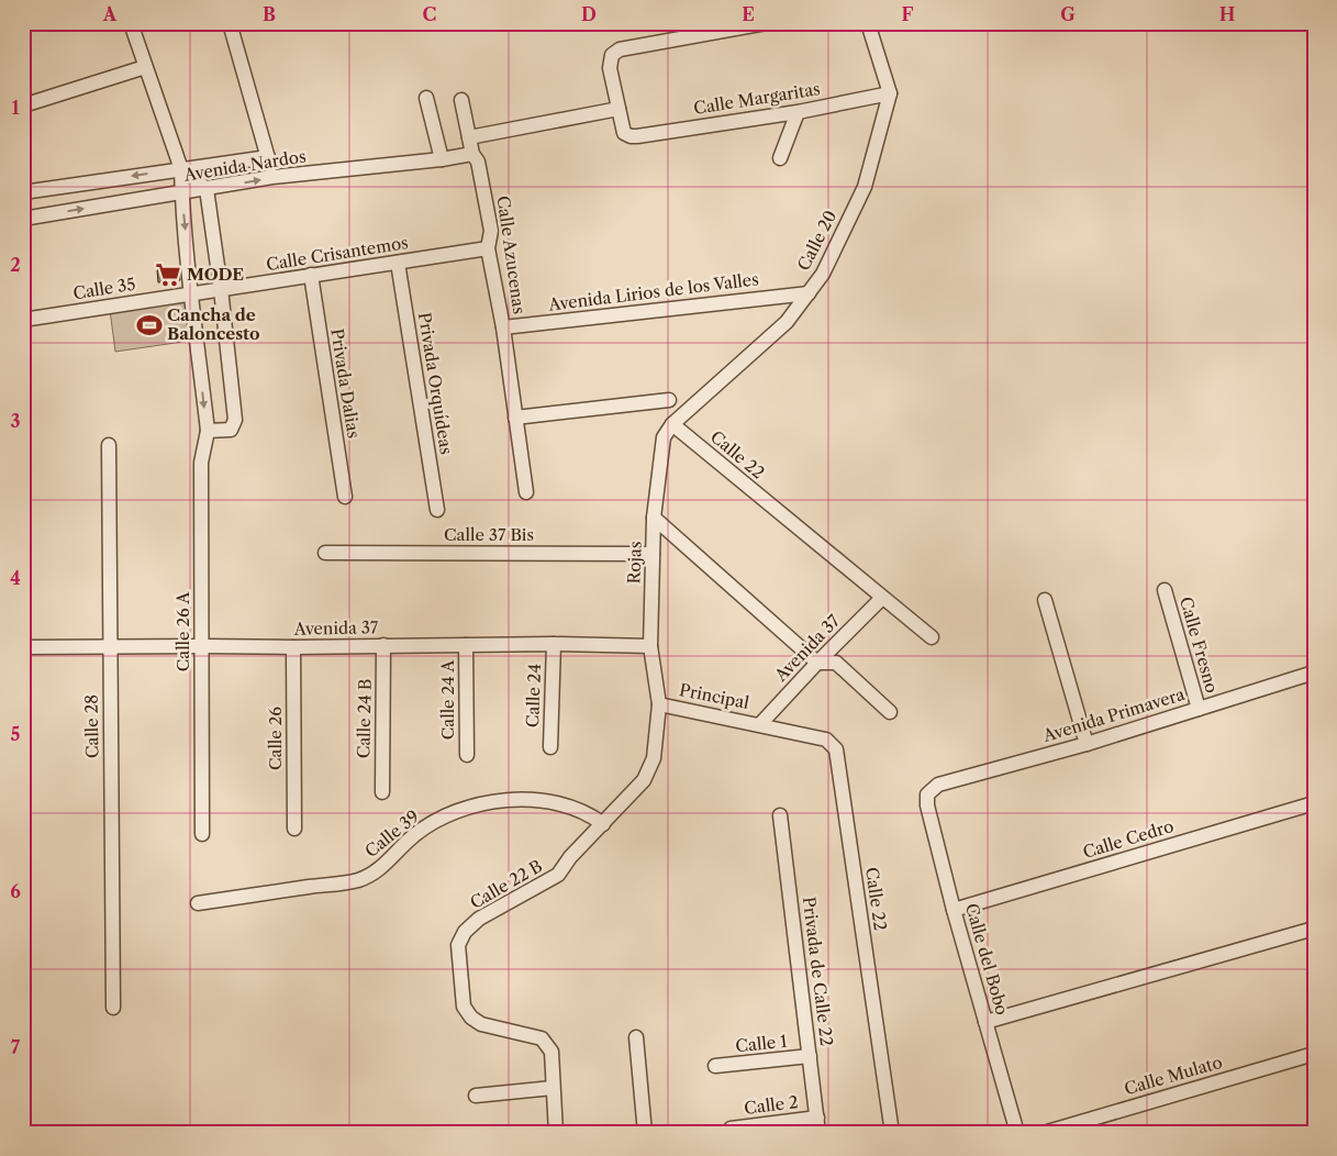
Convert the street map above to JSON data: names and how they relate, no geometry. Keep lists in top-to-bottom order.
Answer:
{
  "streets": {
    "street": [
      "Calle Margaritas",
      "Avenida Nardos",
      "Calle 20",
      "Calle Crisantemos",
      "Calle Azucenas",
      "Calle 35",
      "Avenida Lirios de los Valles",
      "Privada Dalias",
      "Privada Orquídeas",
      "Calle 22",
      "Calle 37 Bis",
      "Rojas",
      "Avenida 37",
      "Calle 26 A",
      "Calle Fresno",
      "Calle 24",
      "Principal",
      "Calle 24 A",
      "Avenida Primavera",
      "Calle 24 B",
      "Calle 28",
      "Calle 26",
      "Calle 39",
      "Calle Cedro",
      "Calle 22 B",
      "Calle del Bobo",
      "Privada de Calle 22",
      "Calle 1",
      "Calle Mulato",
      "Calle 2"
    ]
  },
  "crossings": [
    ["Calle Margaritas", "Calle 20"],
    ["Avenida Nardos", "Calle Azucenas"],
    ["Avenida Nardos", "Calle 26 A"],
    ["Calle 20", "Avenida Lirios de los Valles"],
    ["Calle 20", "Calle 22"],
    ["Calle 20", "Rojas"],
    ["Calle Crisantemos", "Calle Azucenas"],
    ["Calle Crisantemos", "Calle 35"],
    ["Calle Crisantemos", "Privada Dalias"],
    ["Calle Crisantemos", "Privada Orquídeas"],
    ["Calle Crisantemos", "Calle 26 A"],
    ["Calle Azucenas", "Avenida Lirios de los Valles"],
    ["Calle 35", "Calle 26 A"],
    ["Calle 22", "Rojas"],
    ["Calle 22", "Avenida 37"],
    ["Calle 22", "Principal"],
    ["Calle 37 Bis", "Rojas"],
    ["Rojas", "Avenida 37"],
    ["Rojas", "Principal"],
    ["Rojas", "Calle 22 B"],
    ["Avenida 37", "Calle 26 A"],
    ["Avenida 37", "Calle 24"],
    ["Avenida 37", "Principal"],
    ["Avenida 37", "Calle 24 A"],
    ["Avenida 37", "Calle 24 B"],
    ["Avenida 37", "Calle 28"],
    ["Avenida 37", "Calle 26"],
    ["Calle Fresno", "Avenida Primavera"],
    ["Principal", "Calle 22 B"],
    ["Avenida Primavera", "Calle del Bobo"],
    ["Calle 39", "Calle 22 B"],
    ["Calle Cedro", "Calle del Bobo"],
    ["Privada de Calle 22", "Calle 1"],
    ["Privada de Calle 22", "Calle 2"]
  ],
  "places": {
    "supermarket": ["MODE"],
    "sports": ["Cancha de Baloncesto"]
  },
  "grid": {
    "columns": [
      "A",
      "B",
      "C",
      "D",
      "E",
      "F",
      "G",
      "H"
    ],
    "rows": [
      "1",
      "2",
      "3",
      "4",
      "5",
      "6",
      "7"
    ]
  }
}
